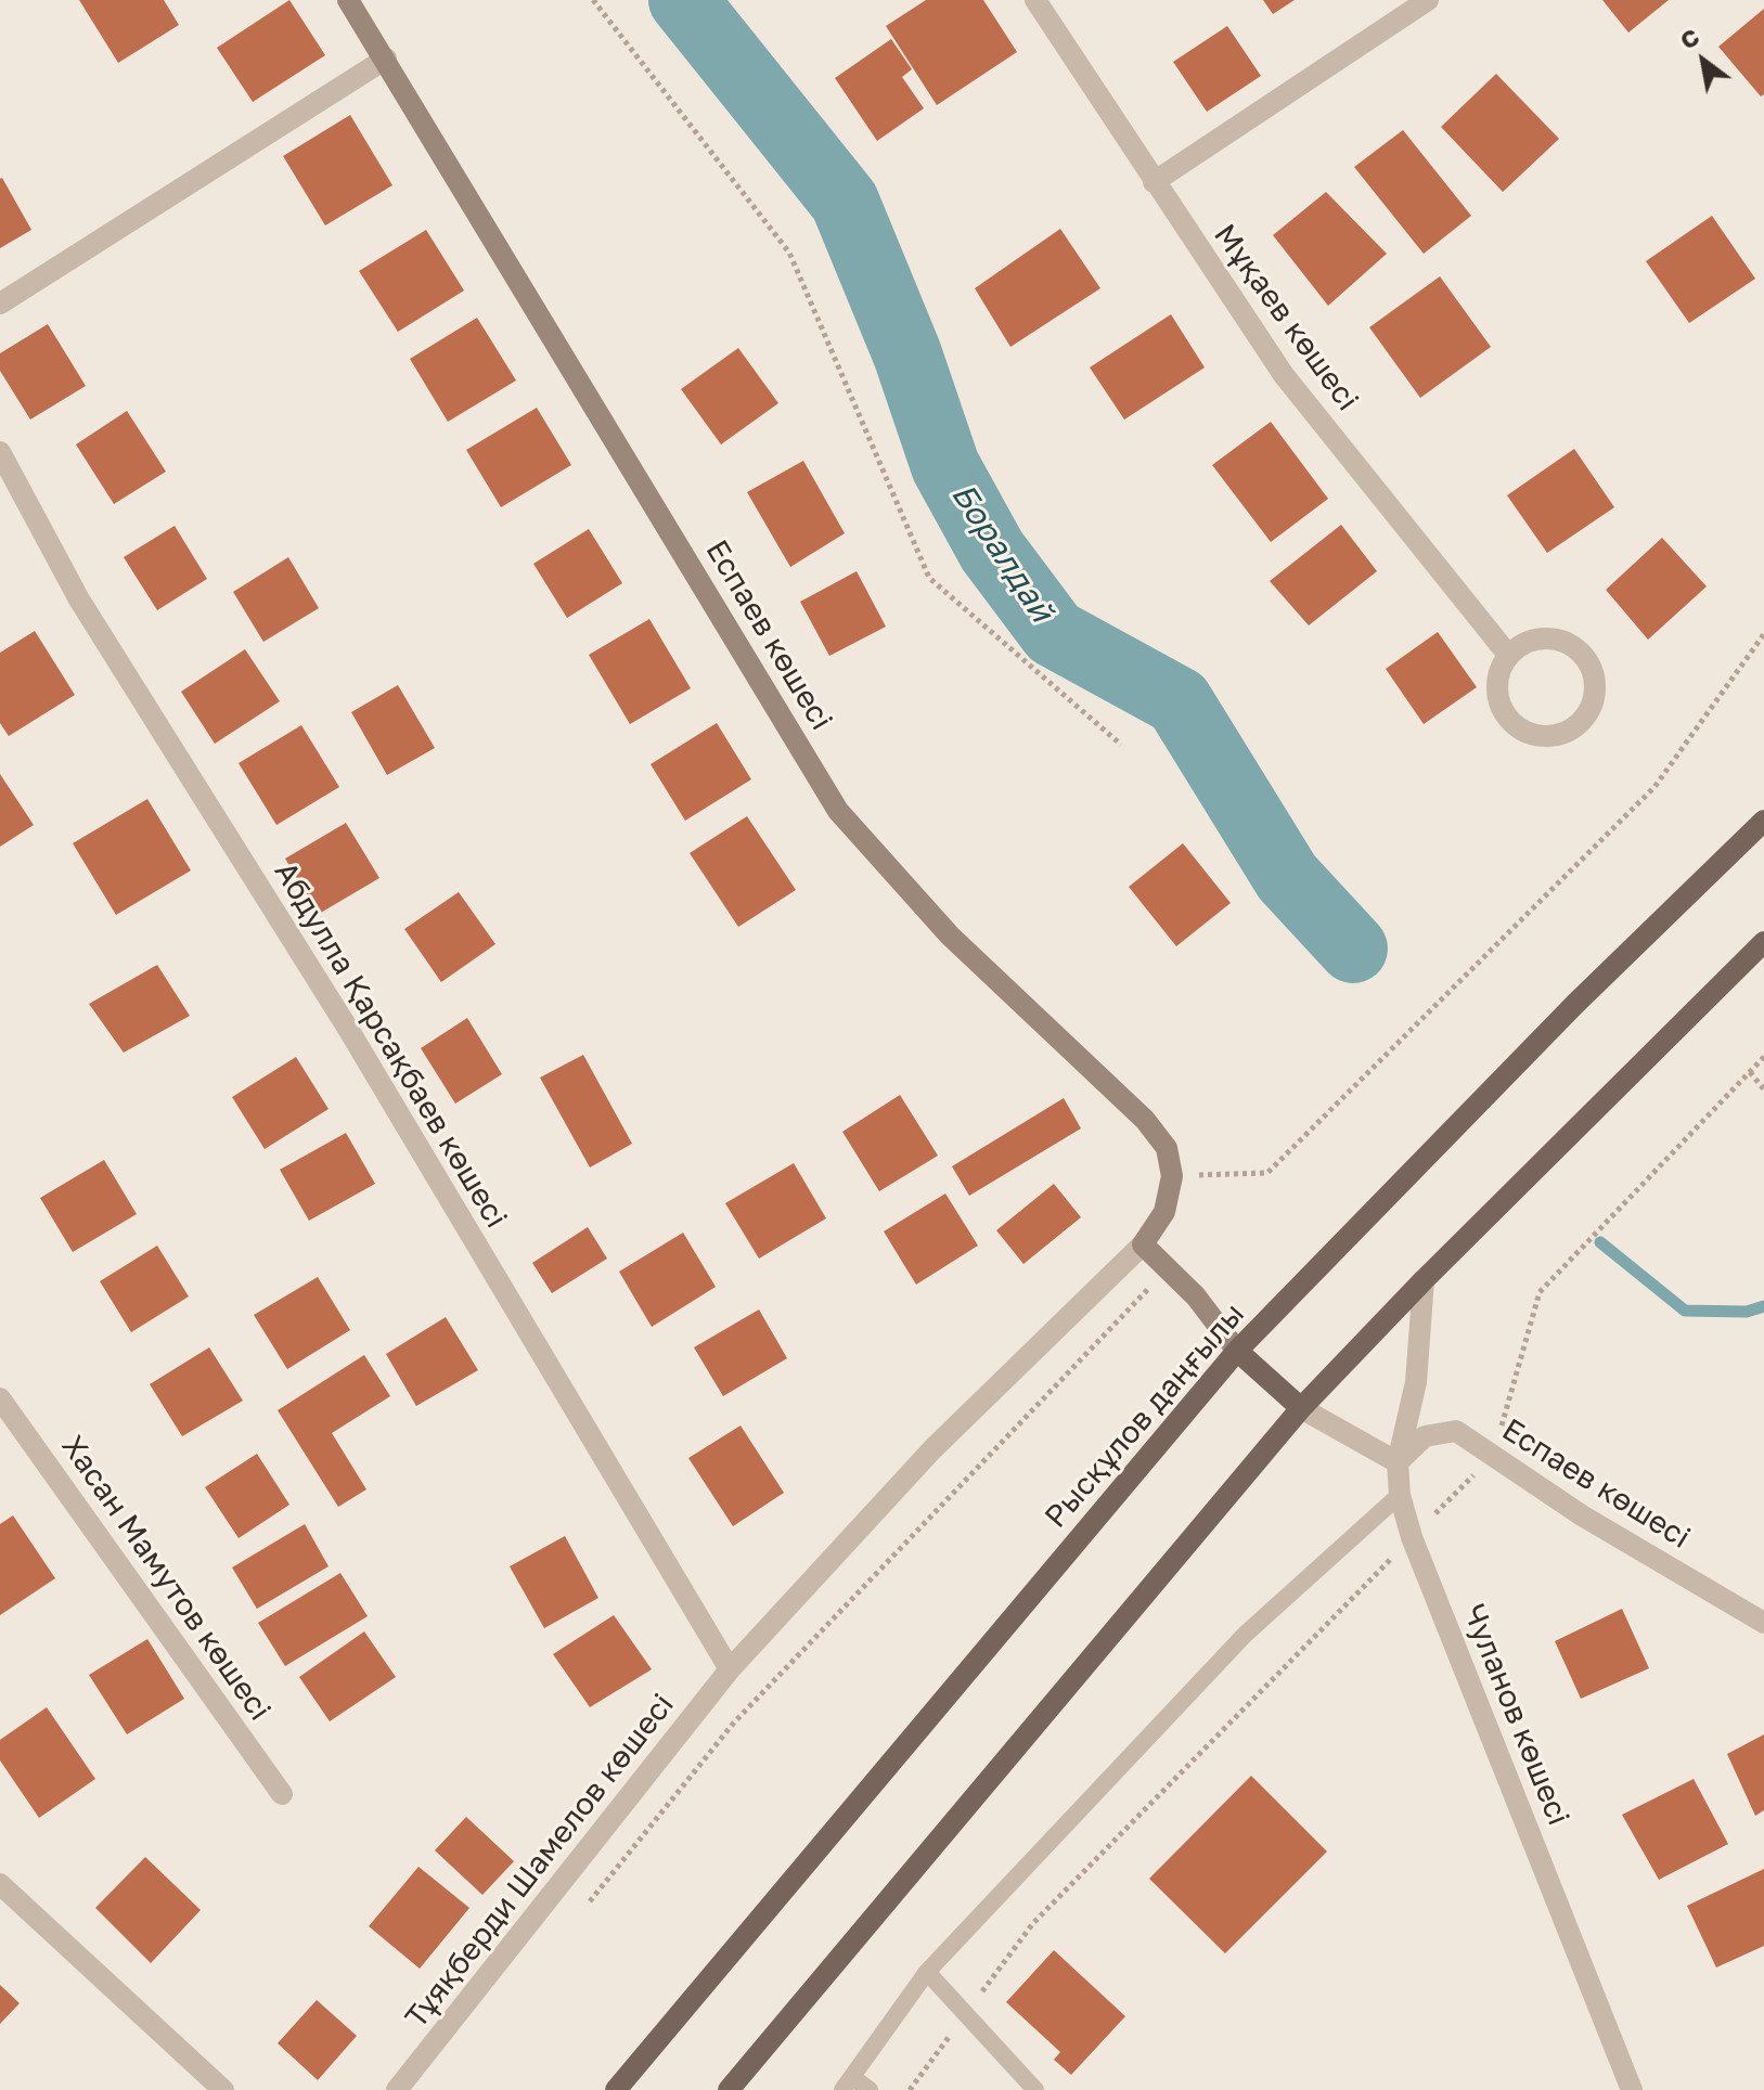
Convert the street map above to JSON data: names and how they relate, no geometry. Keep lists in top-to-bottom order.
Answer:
{
  "streets": {
    "main road": ["Рысқұлов даңғылы"],
    "street": [
      "Мұқаев көшесі",
      "Еспаев көшесі",
      "Абдулла Қарсақбаев көшесі",
      "Хасан Мамутов көшесі",
      "Чуланов көшесі",
      "Тұяқберди Шамелов көшесі"
    ]
  },
  "crossings": [
    ["Еспаев көшесі", "Чуланов көшесі"],
    ["Абдулла Қарсақбаев көшесі", "Тұяқберди Шамелов көшесі"]
  ],
  "water": ["Боралдай"],
  "north": "top left"
}
